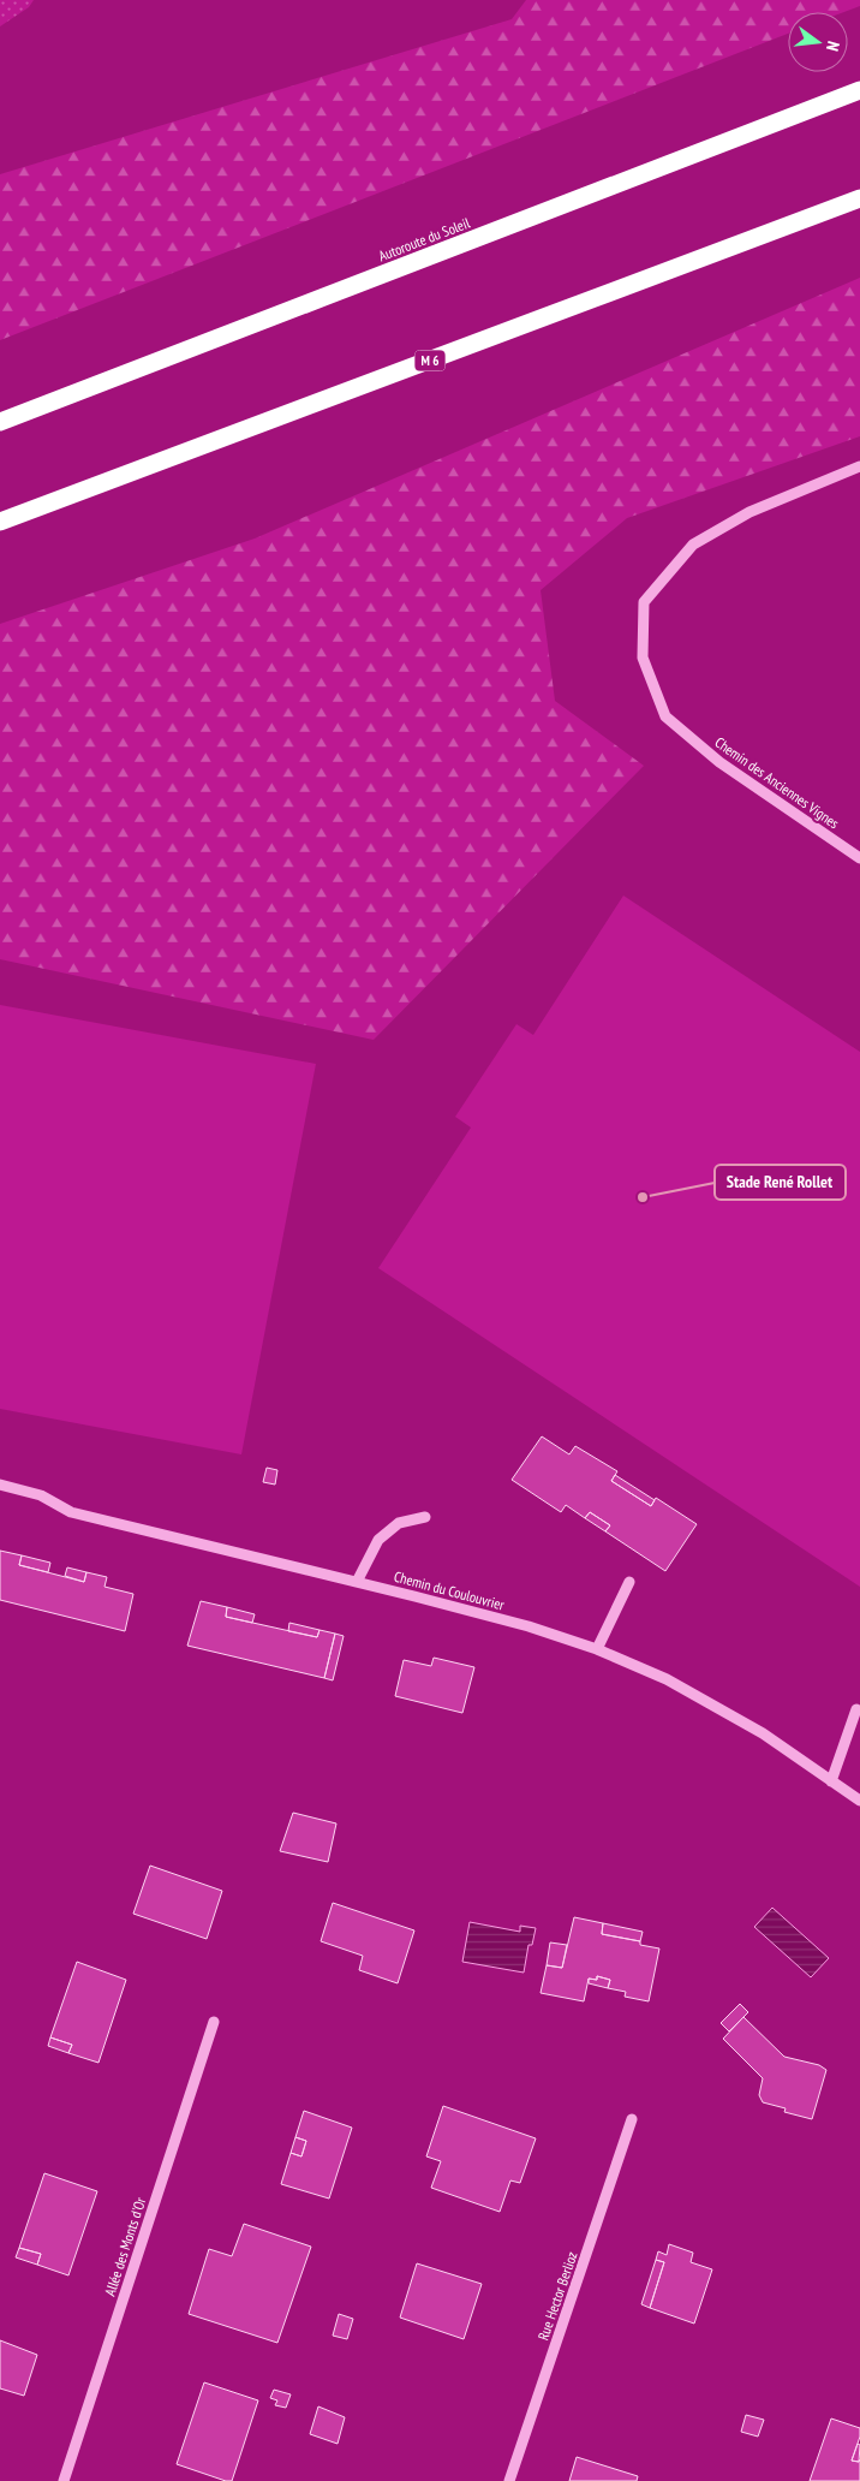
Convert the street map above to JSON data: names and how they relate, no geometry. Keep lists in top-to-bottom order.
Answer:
{
  "streets": {
    "highway": ["Autoroute du Soleil", "M 6"],
    "street": [
      "Chemin des Anciennes Vignes",
      "Chemin du Coulouvrier",
      "Allée des Monts d'Or",
      "Rue Hector Berlioz"
    ]
  },
  "places": ["Stade René Rollet"],
  "north": "right"
}
